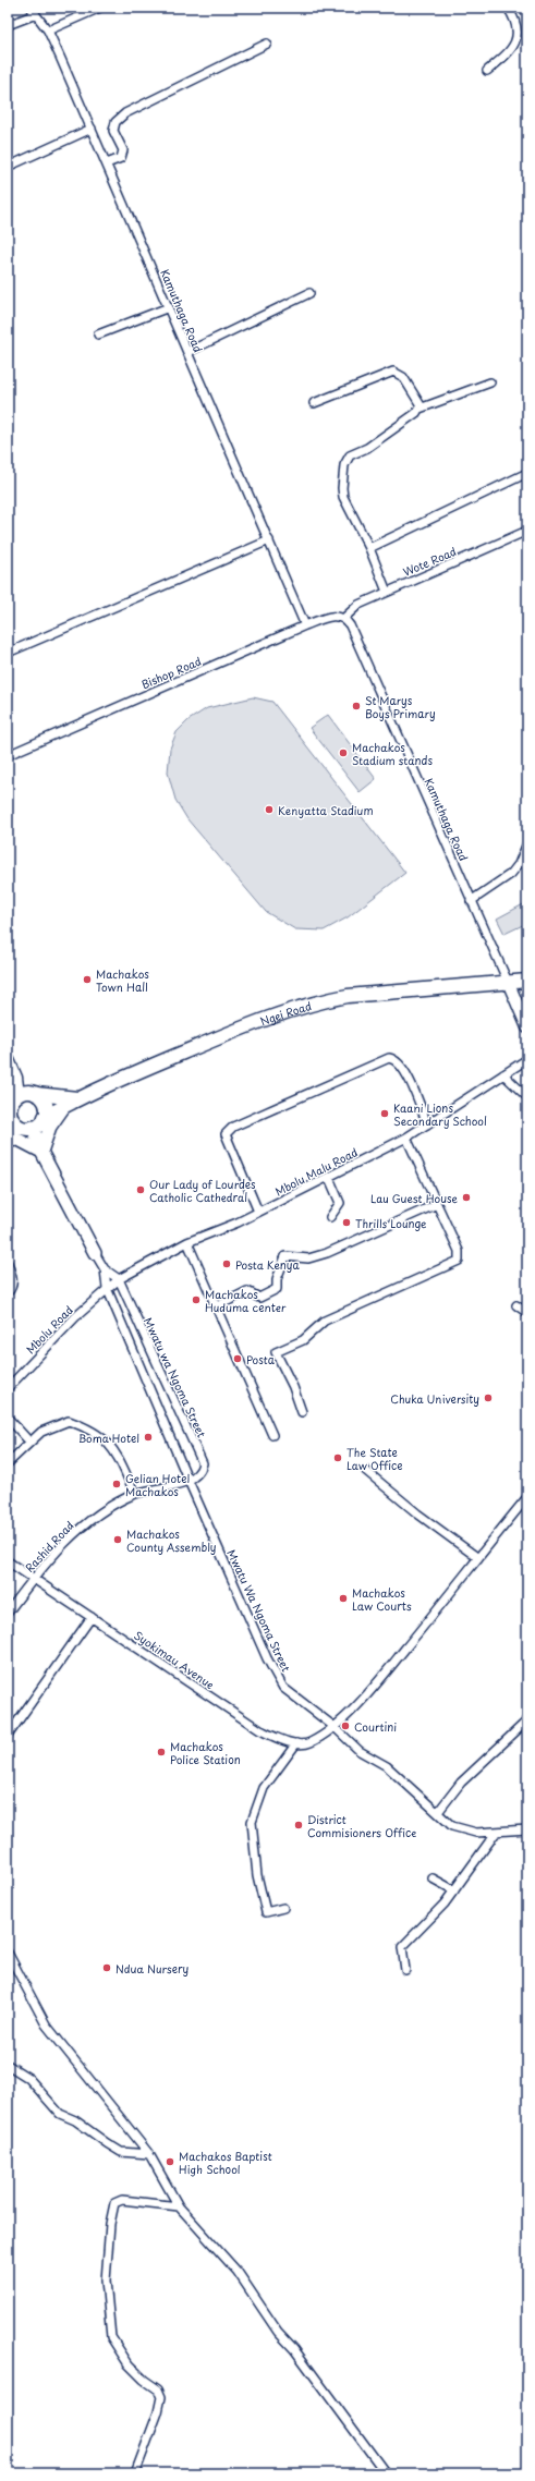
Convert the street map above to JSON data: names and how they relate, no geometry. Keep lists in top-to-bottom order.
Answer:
{
  "streets": {
    "highway": ["Ngei Road"],
    "street": [
      "Kamuthaga Road",
      "Wote Road",
      "Bishop Road",
      "Mbolu Malu Road",
      "Mbolu Road",
      "Mwatu wa Ngoma Street",
      "Rashid Road",
      "Mwatu Wa Ngoma Street",
      "Syokimau Avenue"
    ]
  },
  "crossings": [
    ["Kamuthaga Road", "Wote Road"],
    ["Kamuthaga Road", "Bishop Road"],
    ["Kamuthaga Road", "Ngei Road"],
    ["Wote Road", "Bishop Road"],
    ["Mbolu Malu Road", "Mbolu Road"],
    ["Mbolu Malu Road", "Mwatu wa Ngoma Street"],
    ["Mbolu Malu Road", "Mwatu Wa Ngoma Street"],
    ["Mbolu Road", "Mwatu Wa Ngoma Street"],
    ["Mwatu wa Ngoma Street", "Rashid Road"],
    ["Mwatu wa Ngoma Street", "Mwatu Wa Ngoma Street"],
    ["Rashid Road", "Mwatu Wa Ngoma Street"],
    ["Rashid Road", "Syokimau Avenue"]
  ],
  "places": [
    "St Marys Boys Primary",
    "Machakos Stadium stands",
    "Kenyatta Stadium",
    "Machakos Town Hall",
    "Kaani Lions Secondary School",
    "Our Lady of Lourdes Catholic Cathedral",
    "Lau Guest House",
    "Thrills Lounge",
    "Posta Kenya",
    "Machakos Huduma center",
    "Posta",
    "Chuka University",
    "Boma Hotel",
    "The State Law Office",
    "Gelian Hotel Machakos",
    "Machakos County Assembly",
    "Machakos Law Courts",
    "Courtini",
    "Machakos Police Station",
    "District Commisioners Office",
    "Ndua Nursery",
    "Machakos Baptist High School"
  ]
}
